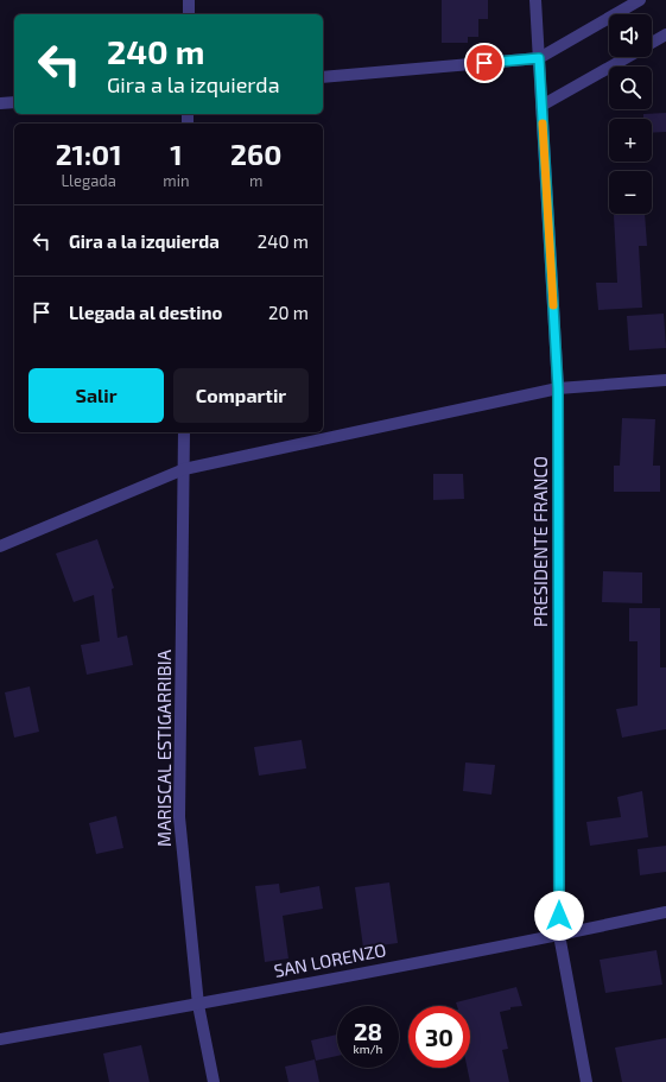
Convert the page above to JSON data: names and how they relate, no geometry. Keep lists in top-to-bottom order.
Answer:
{
  "streets": {
    "street": ["PRESIDENTE FRANCO", "MARISCAL ESTIGARRIBIA", "SAN LORENZO"]
  },
  "crossings": [
    ["PRESIDENTE FRANCO", "SAN LORENZO"],
    ["MARISCAL ESTIGARRIBIA", "SAN LORENZO"]
  ],
  "page": {
    "map_buttons": ["+", "−"],
    "turn": ["240 m", "Gira a la izquierda"],
    "eta": [
      "21:01",
      "Llegada",
      "1",
      "min",
      "260",
      "m"
    ],
    "list": [
      {
        "name": "Gira a la izquierda",
        "value": "240 m"
      },
      {
        "name": "Llegada al destino",
        "value": "20 m"
      }
    ],
    "buttons": ["Salir", "Compartir"],
    "speed": "28 km/h",
    "limit": "30"
  }
}
